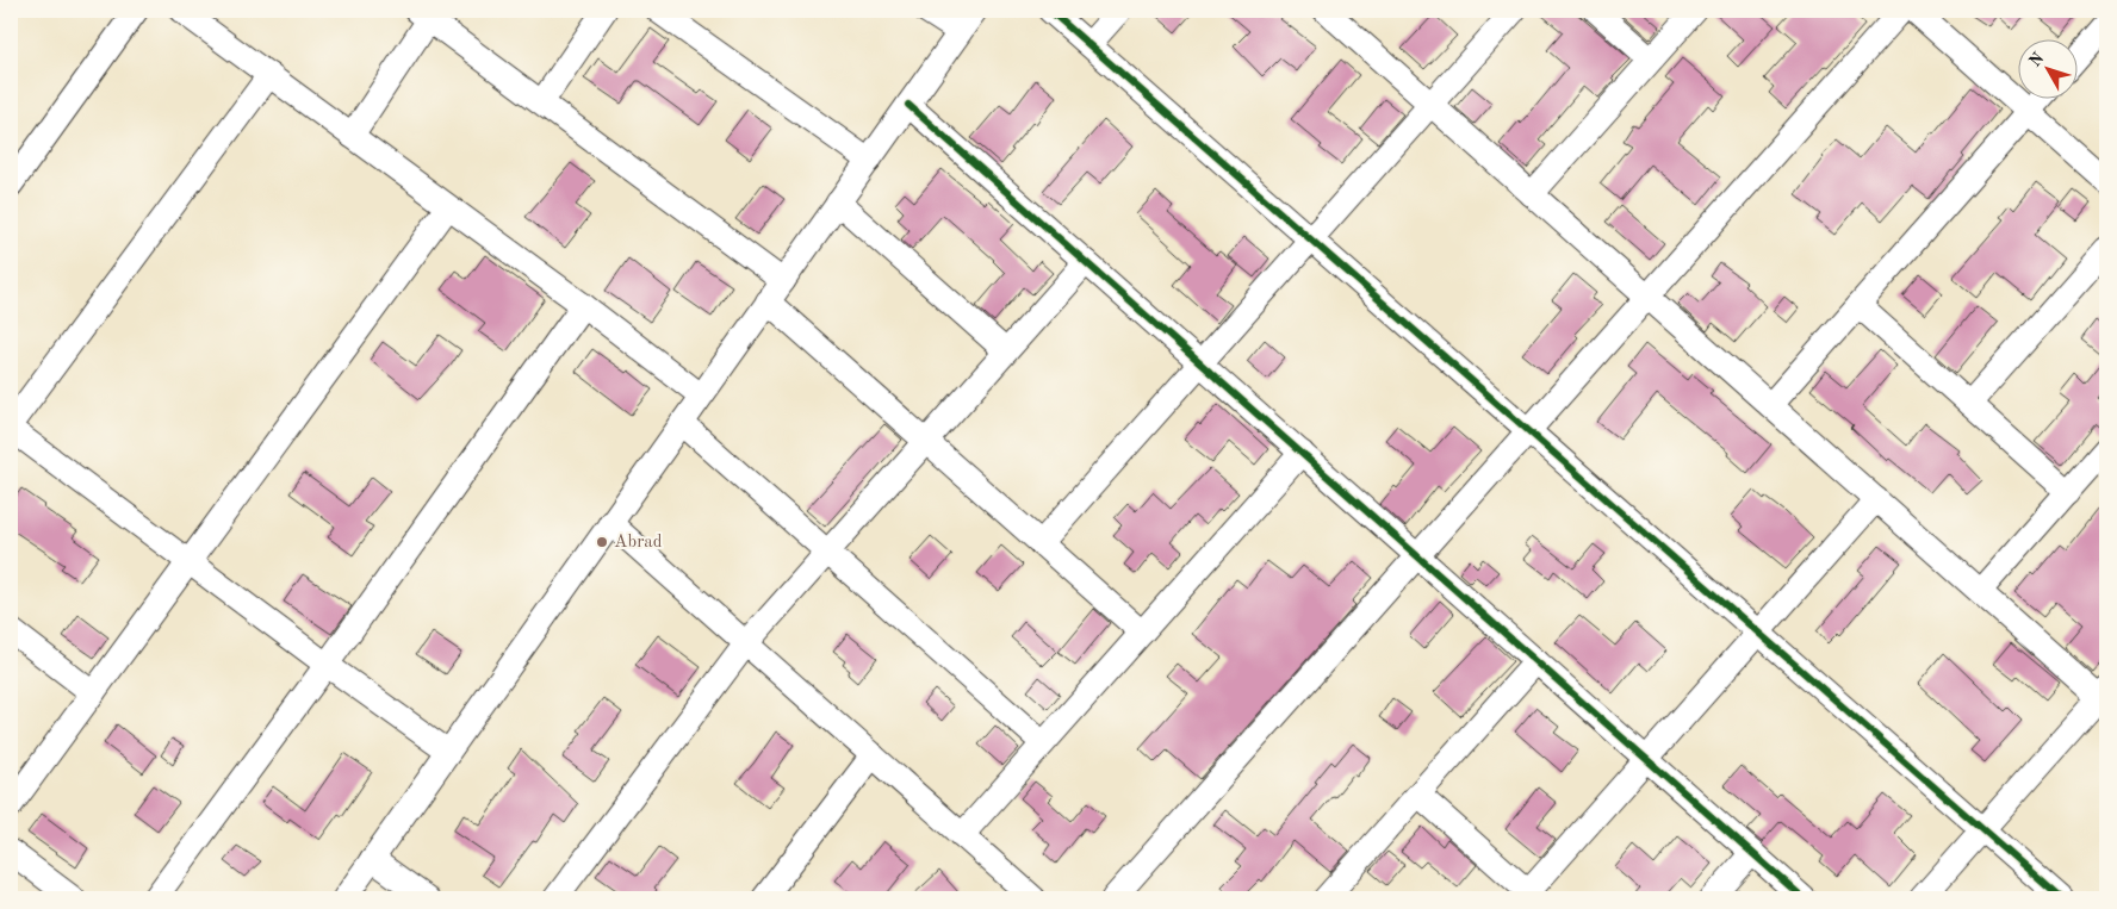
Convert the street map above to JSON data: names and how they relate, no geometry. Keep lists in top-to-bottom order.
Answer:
{
  "places": ["Abrad"],
  "north": "top left"
}
